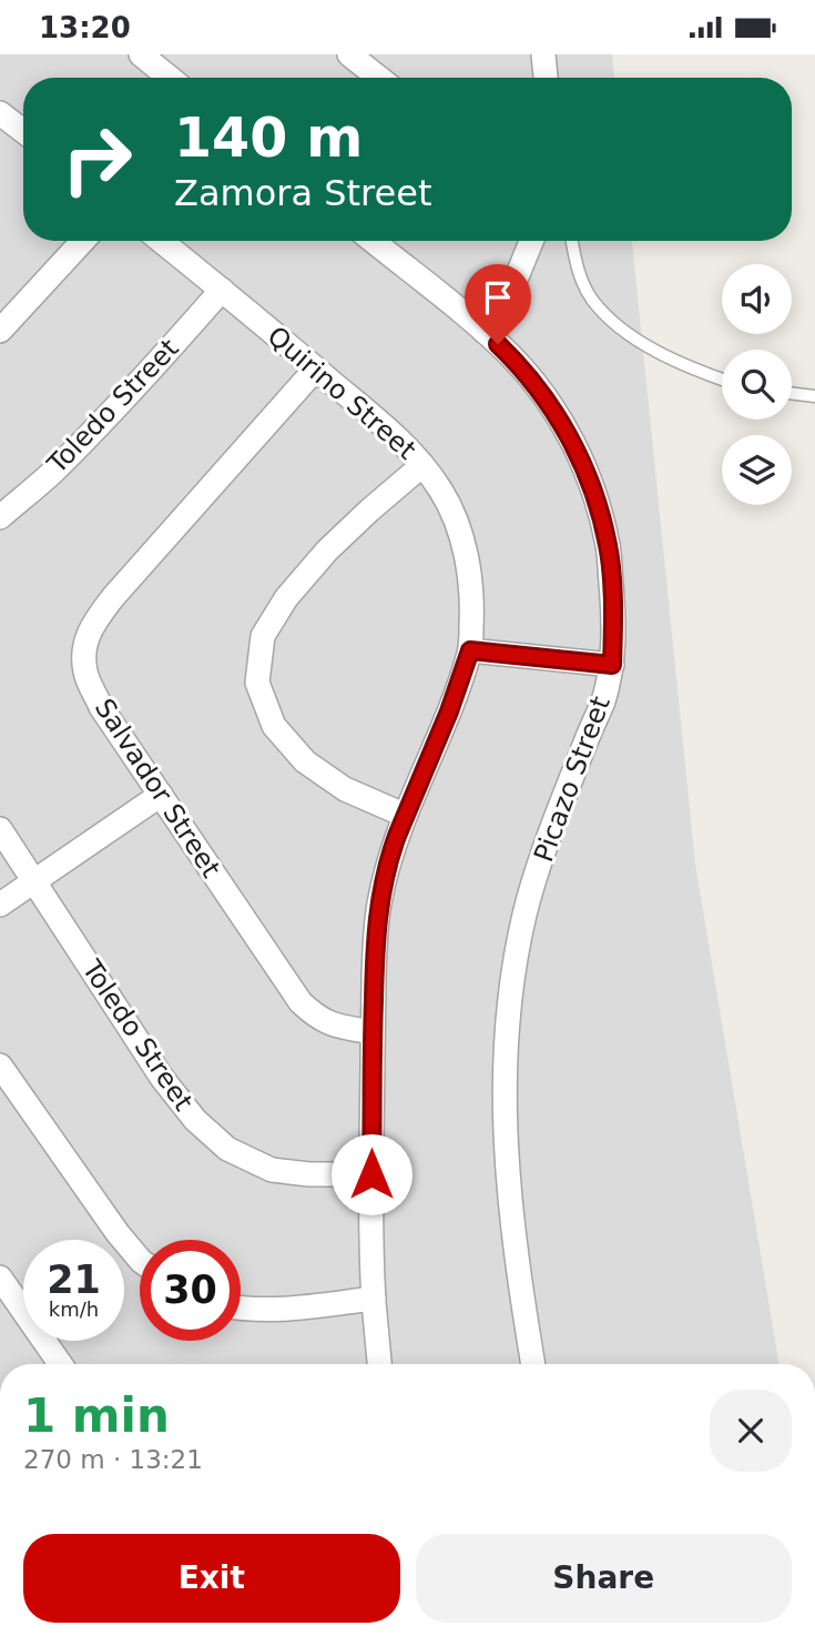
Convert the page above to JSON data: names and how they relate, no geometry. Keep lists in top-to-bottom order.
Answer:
{
  "streets": {
    "street": [
      "Quirino Street",
      "Toledo Street",
      "Picazo Street",
      "Salvador Street"
    ]
  },
  "crossings": [
    ["Quirino Street", "Toledo Street"],
    ["Quirino Street", "Salvador Street"]
  ],
  "page": {
    "status": "13:20",
    "turn": ["140 m", "Zamora Street"],
    "speed": "21 km/h",
    "limit": "30",
    "heading": ["1 min", "270 m · 13:21"],
    "buttons": ["Exit", "Share"]
  }
}
